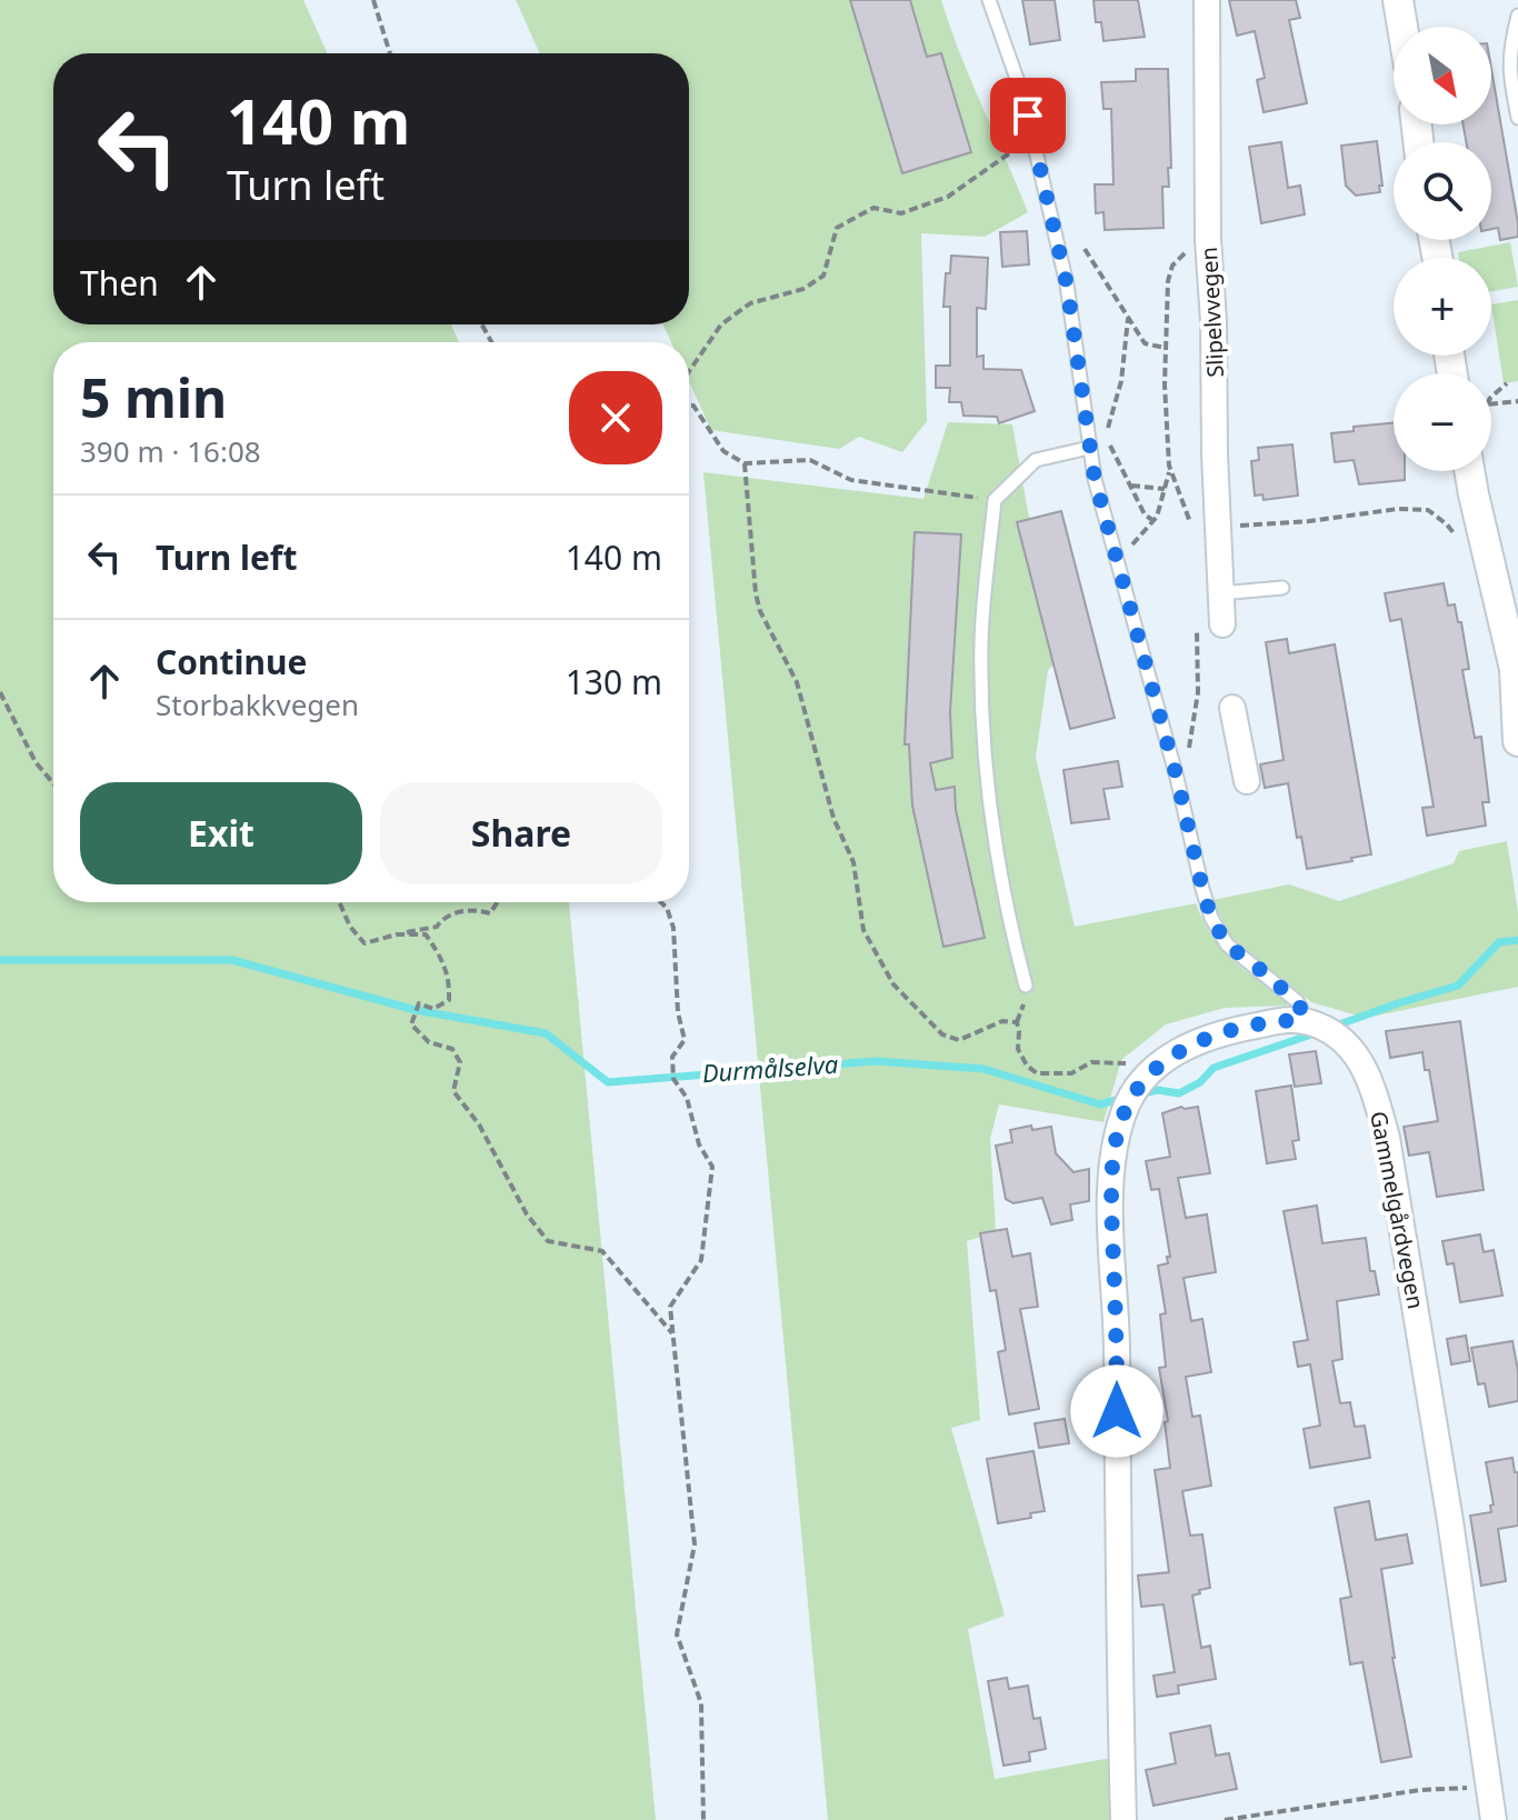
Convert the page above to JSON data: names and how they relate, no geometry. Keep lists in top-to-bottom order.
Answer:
{
  "streets": {
    "street": ["Slipelvvegen", "Gammelgårdvegen"]
  },
  "water": ["Durmålselva"],
  "north": "bottom right",
  "page": {
    "map_buttons": ["+", "−"],
    "turn": ["140 m", "Turn left"],
    "then": "Then",
    "heading": ["5 min", "390 m · 16:08"],
    "list": [
      {
        "name": "Turn left",
        "value": "140 m"
      },
      {
        "name": "Continue",
        "note": "Storbakkvegen",
        "value": "130 m"
      }
    ],
    "buttons": ["Exit", "Share"]
  }
}
